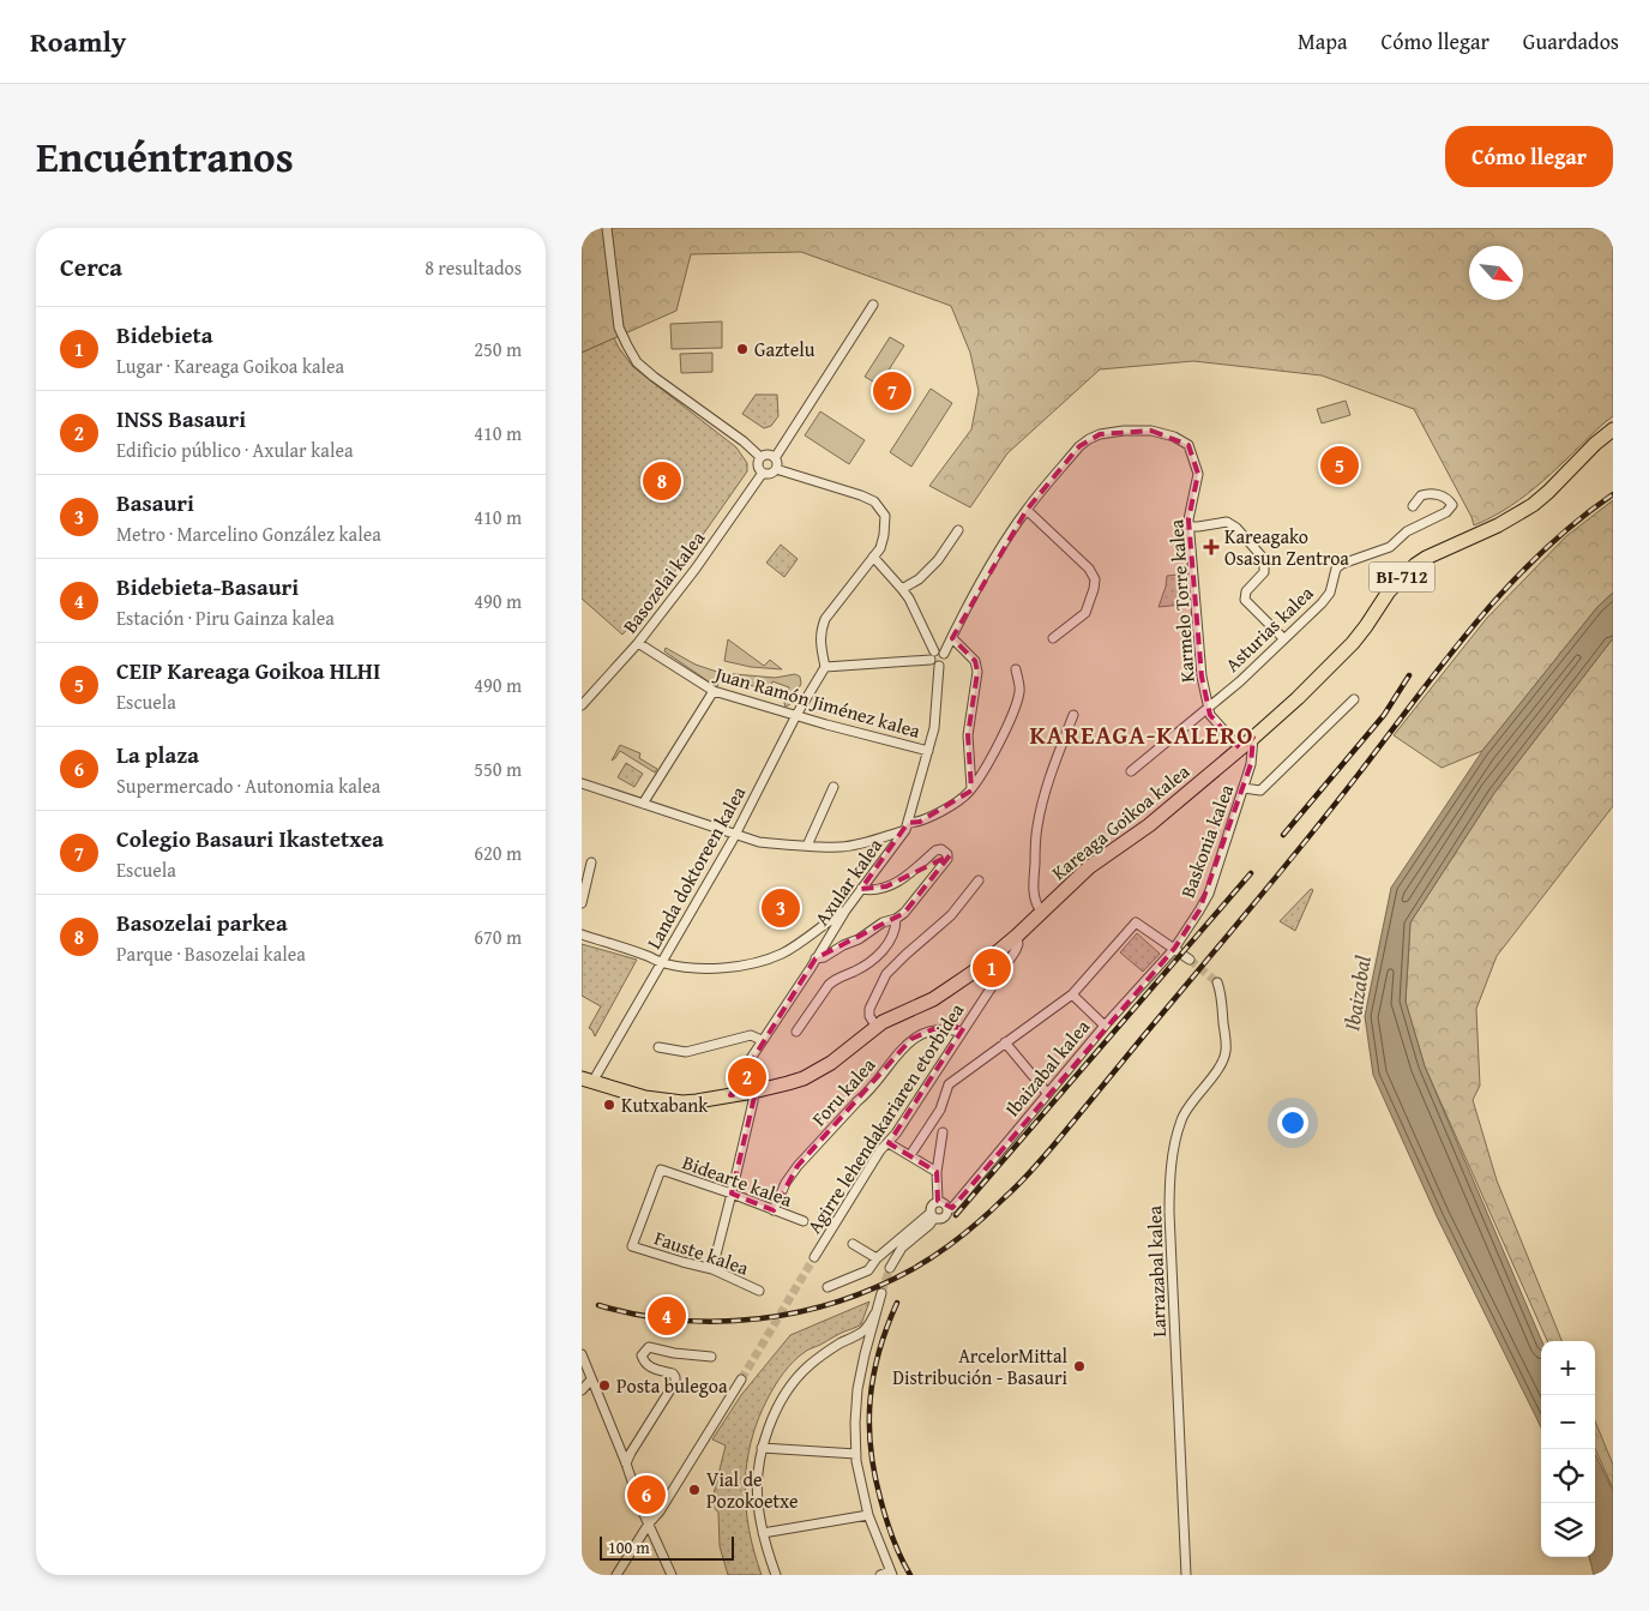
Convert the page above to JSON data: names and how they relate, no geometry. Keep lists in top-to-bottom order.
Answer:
{
  "streets": {
    "main road": ["BI-712", "Kareaga Goikoa kalea"],
    "street": [
      "Basozelai kalea",
      "Karmelo Torre kalea",
      "Asturias kalea",
      "Juan Ramón Jiménez kalea",
      "Baskonia kalea",
      "Landa doktoreen kalea",
      "Axular kalea",
      "Ibaizabal kalea",
      "Foru kalea",
      "Agirre lehendakariaren etorbidea",
      "Bidearte kalea",
      "Fauste kalea",
      "Larrazabal kalea"
    ]
  },
  "crossings": [
    ["Basozelai kalea", "Juan Ramón Jiménez kalea"],
    ["Karmelo Torre kalea", "Asturias kalea"],
    ["Karmelo Torre kalea", "Kareaga Goikoa kalea"],
    ["Karmelo Torre kalea", "Axular kalea"],
    ["Juan Ramón Jiménez kalea", "Landa doktoreen kalea"],
    ["Juan Ramón Jiménez kalea", "Axular kalea"],
    ["Kareaga Goikoa kalea", "Baskonia kalea"],
    ["Kareaga Goikoa kalea", "Landa doktoreen kalea"],
    ["Kareaga Goikoa kalea", "Axular kalea"],
    ["Kareaga Goikoa kalea", "Agirre lehendakariaren etorbidea"],
    ["Baskonia kalea", "Ibaizabal kalea"],
    ["Foru kalea", "Agirre lehendakariaren etorbidea"],
    ["Foru kalea", "Bidearte kalea"],
    ["Bidearte kalea", "Fauste kalea"]
  ],
  "districts": ["KAREAGA-KALERO"],
  "water": ["Ibaizabal"],
  "places": {
    "other": [
      "Gaztelu",
      "Kutxabank",
      "ArcelorMittal Distribución - Basauri",
      "Posta bulegoa",
      "Vial de Pozokoetxe"
    ],
    "health": ["Kareagako Osasun Zentroa"]
  },
  "scale_bar": "100 m",
  "north": "bottom right",
  "page": {
    "header": "Roamly",
    "nav": ["Mapa", "Cómo llegar", "Guardados"],
    "title": "Encuéntranos",
    "buttons": "Cómo llegar",
    "heading": ["Cerca", "8 resultados"],
    "list": [
      {
        "mark": "1",
        "name": "Bidebieta",
        "note": "Lugar · Kareaga Goikoa kalea",
        "value": "250 m"
      },
      {
        "mark": "2",
        "name": "INSS Basauri",
        "note": "Edificio público · Axular kalea",
        "value": "410 m"
      },
      {
        "mark": "3",
        "name": "Basauri",
        "note": "Metro · Marcelino González kalea",
        "value": "410 m"
      },
      {
        "mark": "4",
        "name": "Bidebieta-Basauri",
        "note": "Estación · Piru Gainza kalea",
        "value": "490 m"
      },
      {
        "mark": "5",
        "name": "CEIP Kareaga Goikoa HLHI",
        "note": "Escuela",
        "value": "490 m"
      },
      {
        "mark": "6",
        "name": "La plaza",
        "note": "Supermercado · Autonomia kalea",
        "value": "550 m"
      },
      {
        "mark": "7",
        "name": "Colegio Basauri Ikastetxea",
        "note": "Escuela",
        "value": "620 m"
      },
      {
        "mark": "8",
        "name": "Basozelai parkea",
        "note": "Parque · Basozelai kalea",
        "value": "670 m"
      }
    ],
    "pins": [
      "7",
      "5",
      "8",
      "3",
      "1",
      "2",
      "4",
      "6"
    ],
    "map_buttons": ["+", "−"],
    "scale": "100 m"
  }
}
